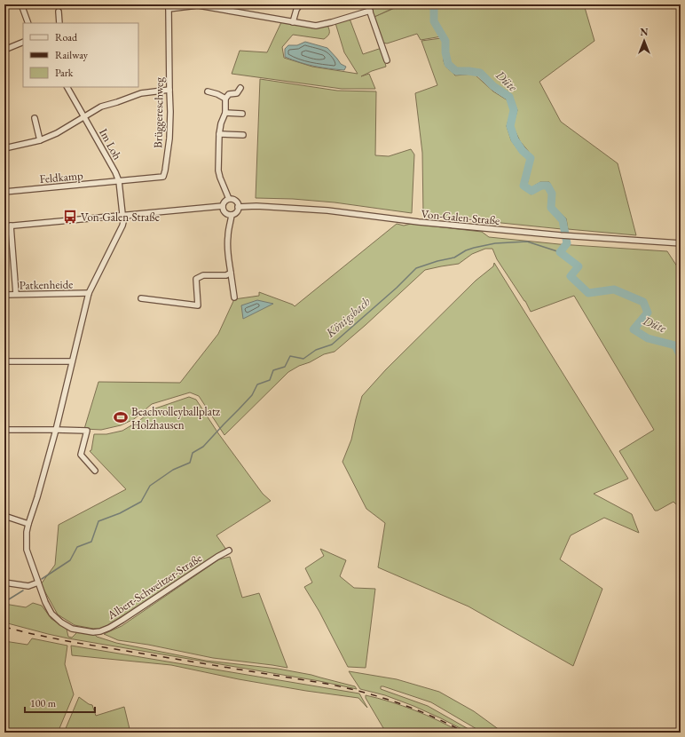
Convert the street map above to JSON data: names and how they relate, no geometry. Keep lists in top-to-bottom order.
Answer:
{
  "streets": {
    "street": [
      "Brüggereschweg",
      "Im Loh",
      "Feldkamp",
      "Von-Galen-Straße",
      "Patkenheide",
      "Albert-Schweitzer-Straße"
    ]
  },
  "crossings": [
    ["Brüggereschweg", "Im Loh"],
    ["Brüggereschweg", "Feldkamp"],
    ["Im Loh", "Feldkamp"],
    ["Im Loh", "Albert-Schweitzer-Straße"],
    ["Patkenheide", "Albert-Schweitzer-Straße"]
  ],
  "water": ["Düte", "Königsbach"],
  "places": {
    "bus stop": ["Von-Galen-Straße"],
    "sports": ["Beachvolleyballplatz Holzhausen"]
  },
  "legend": ["Road", "Railway", "Park"],
  "scale_bar": "100 m",
  "north": "top"
}
